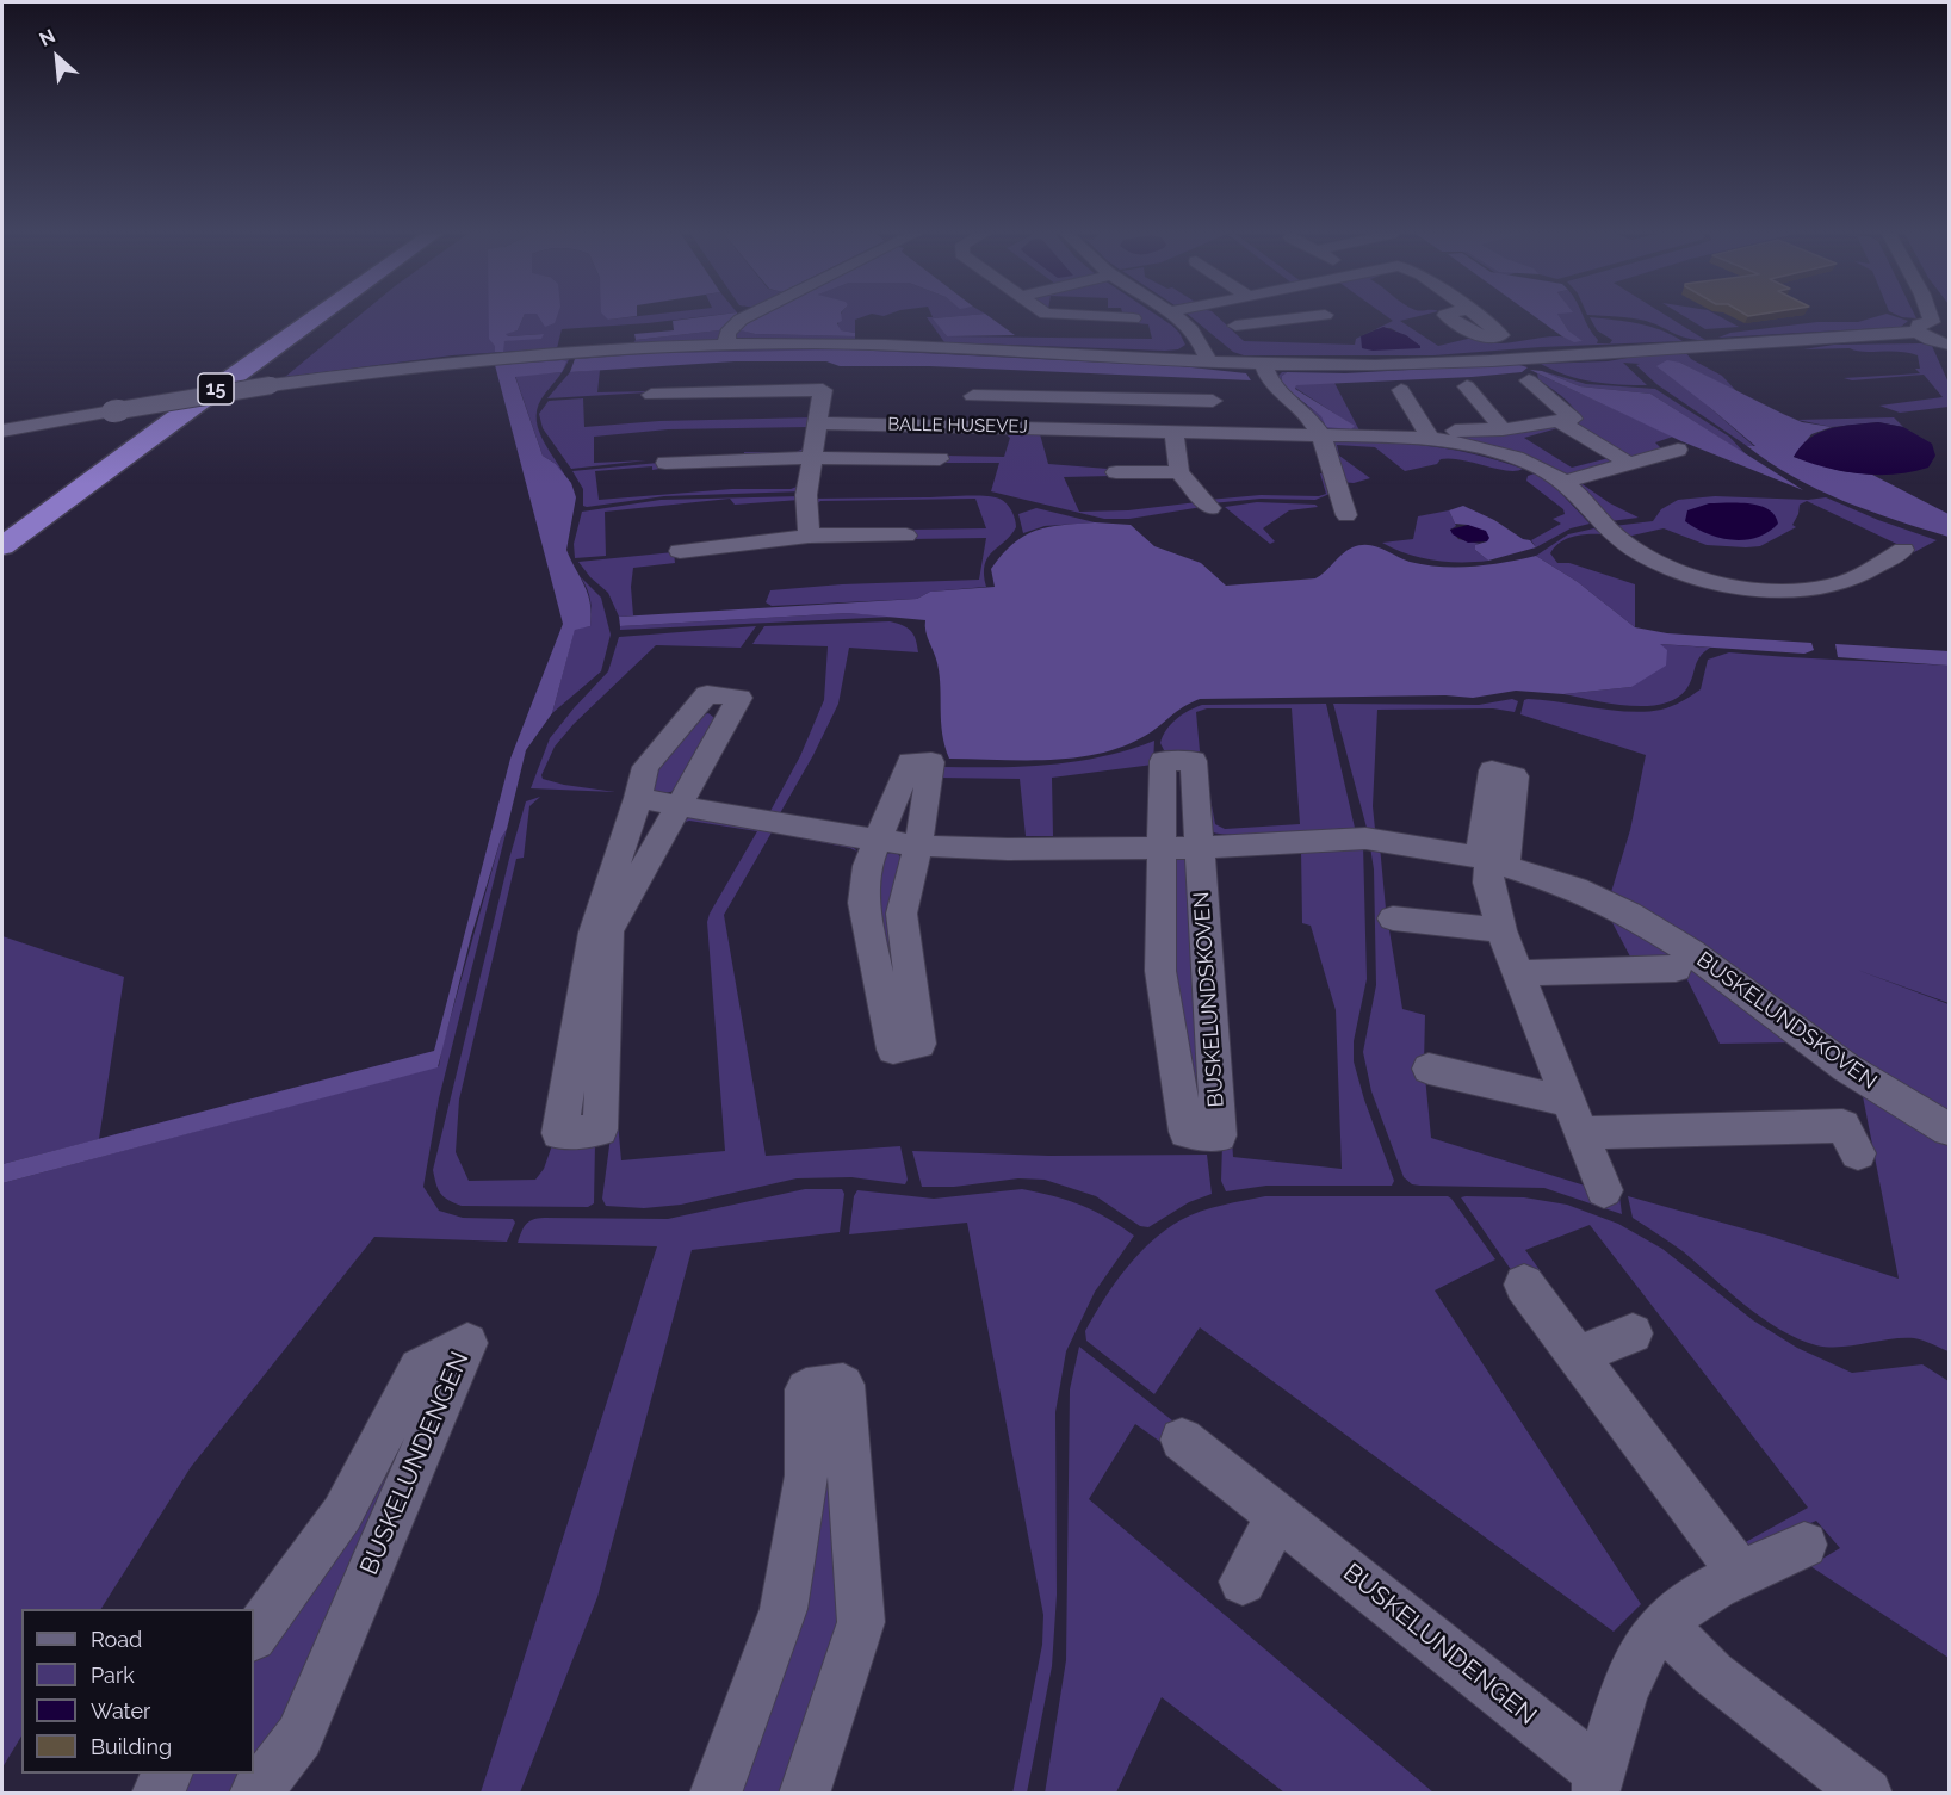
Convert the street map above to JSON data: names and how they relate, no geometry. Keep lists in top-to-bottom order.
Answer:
{
  "streets": {
    "highway": ["15"],
    "street": ["BALLE HUSEVEJ", "BUSKELUNDSKOVEN", "BUSKELUNDENGEN"]
  },
  "legend": [
    "Road",
    "Park",
    "Water",
    "Building"
  ],
  "north": "top left"
}
